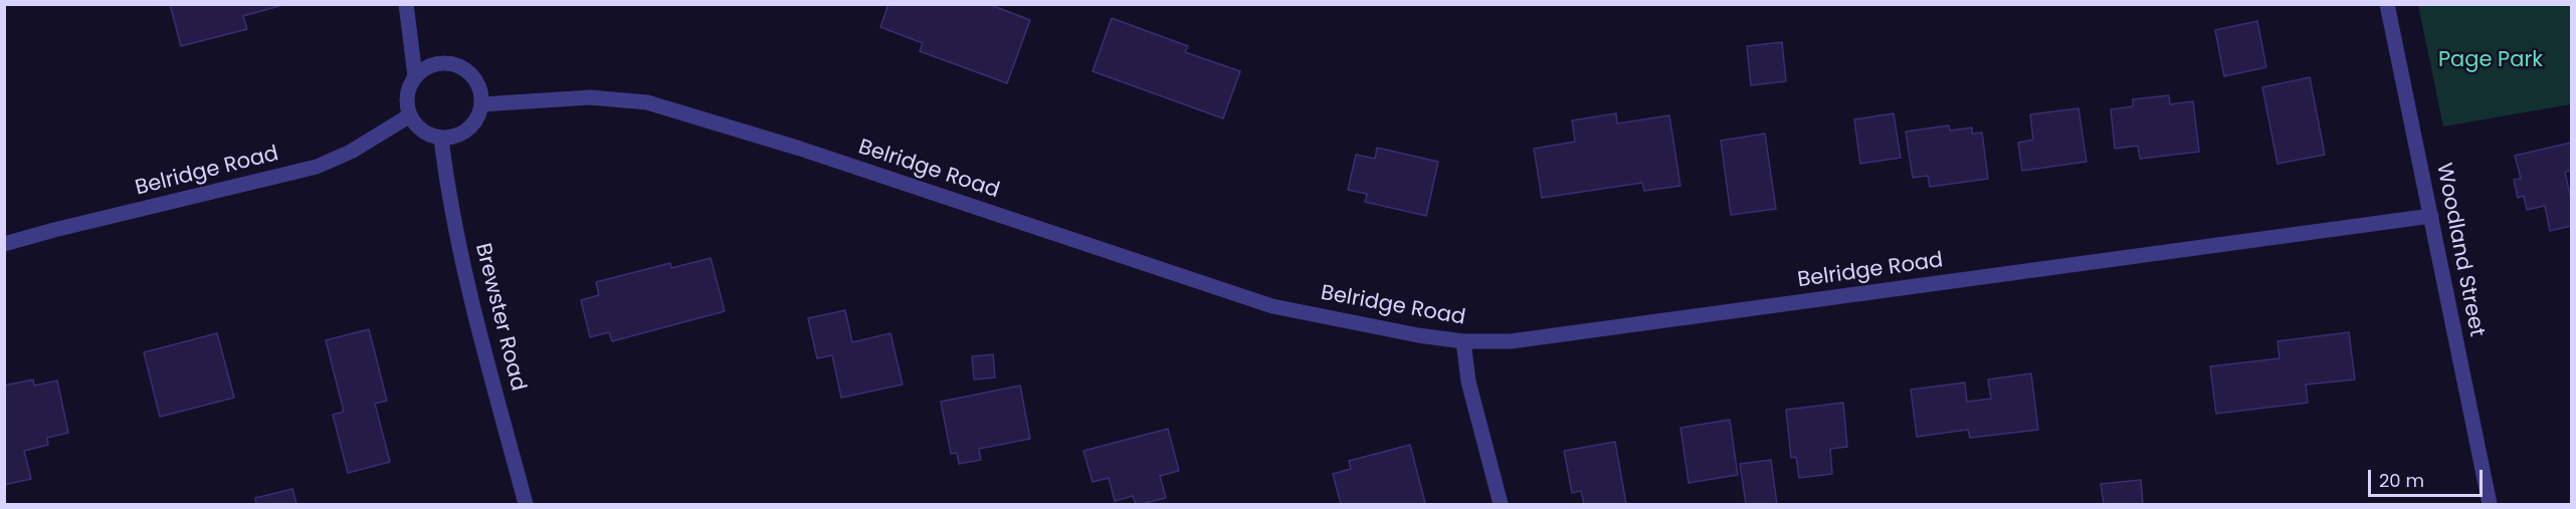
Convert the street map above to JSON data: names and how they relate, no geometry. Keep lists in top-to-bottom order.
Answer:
{
  "streets": {
    "street": ["Belridge Road", "Woodland Street", "Brewster Road"]
  },
  "crossings": [
    ["Belridge Road", "Woodland Street"],
    ["Belridge Road", "Brewster Road"]
  ],
  "parks": ["Page Park"],
  "scale_bar": "20 m"
}
